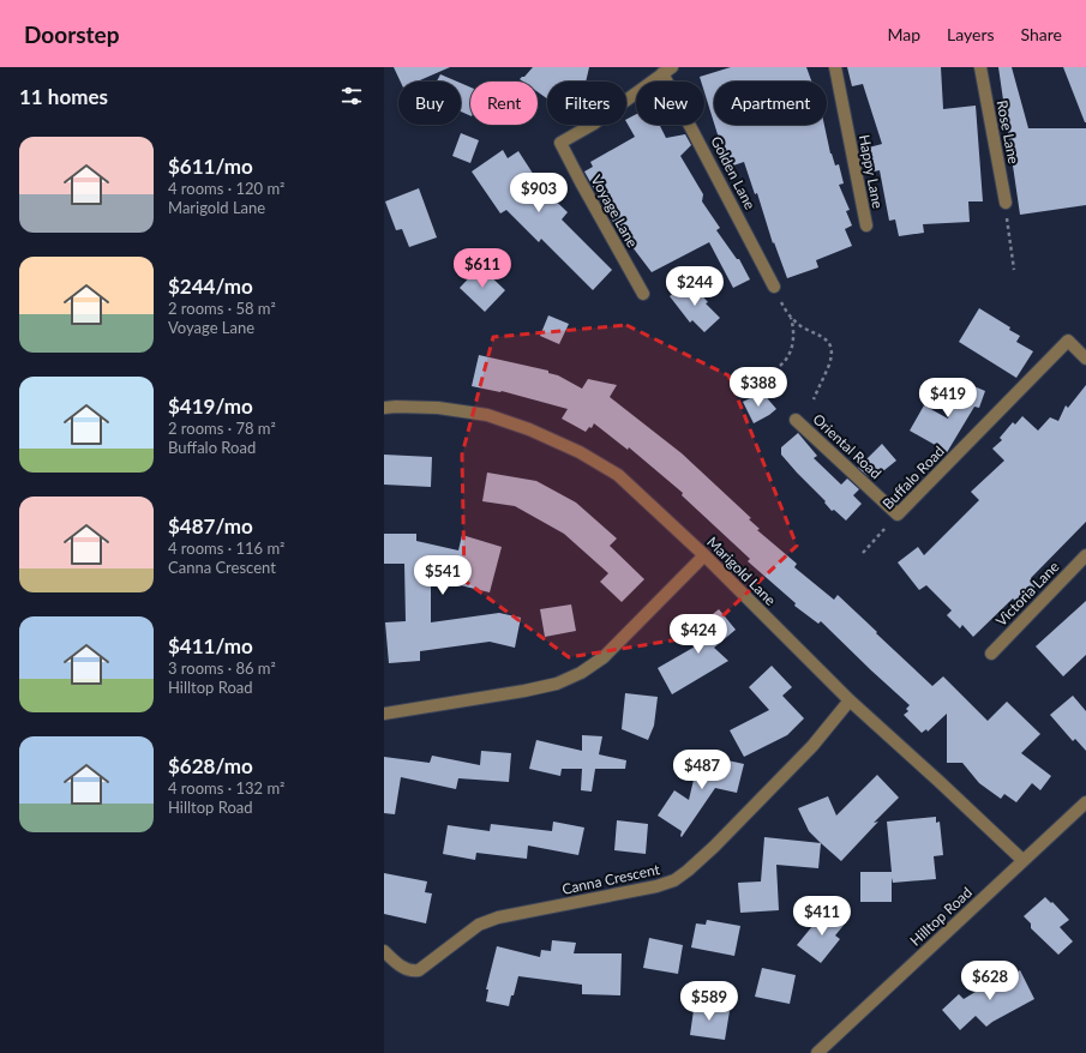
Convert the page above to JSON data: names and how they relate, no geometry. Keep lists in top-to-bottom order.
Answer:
{
  "streets": {
    "street": [
      "Rose Lane",
      "Happy Lane",
      "Golden Lane",
      "Voyage Lane",
      "Oriental Road",
      "Buffalo Road",
      "Marigold Lane",
      "Victoria Lane",
      "Canna Crescent",
      "Hilltop Road"
    ]
  },
  "crossings": [
    ["Golden Lane", "Voyage Lane"],
    ["Oriental Road", "Buffalo Road"],
    ["Marigold Lane", "Canna Crescent"],
    ["Marigold Lane", "Hilltop Road"]
  ],
  "page": {
    "header": "Doorstep",
    "nav": ["Map", "Layers", "Share"],
    "heading": "11 homes",
    "chip": [
      "Buy",
      "Rent",
      "Filters",
      "New",
      "Apartment"
    ],
    "list": [
      {
        "name": "$611/mo",
        "note": "4 rooms · 120 m² · Marigold Lane"
      },
      {
        "name": "$244/mo",
        "note": "2 rooms · 58 m² · Voyage Lane"
      },
      {
        "name": "$419/mo",
        "note": "2 rooms · 78 m² · Buffalo Road"
      },
      {
        "name": "$487/mo",
        "note": "4 rooms · 116 m² · Canna Crescent"
      },
      {
        "name": "$411/mo",
        "note": "3 rooms · 86 m² · Hilltop Road"
      },
      {
        "name": "$628/mo",
        "note": "4 rooms · 132 m² · Hilltop Road"
      }
    ],
    "price": [
      "$903",
      "$611",
      "$244",
      "$388",
      "$419",
      "$541",
      "$424",
      "$487",
      "$411",
      "$628",
      "$589"
    ]
  }
}
